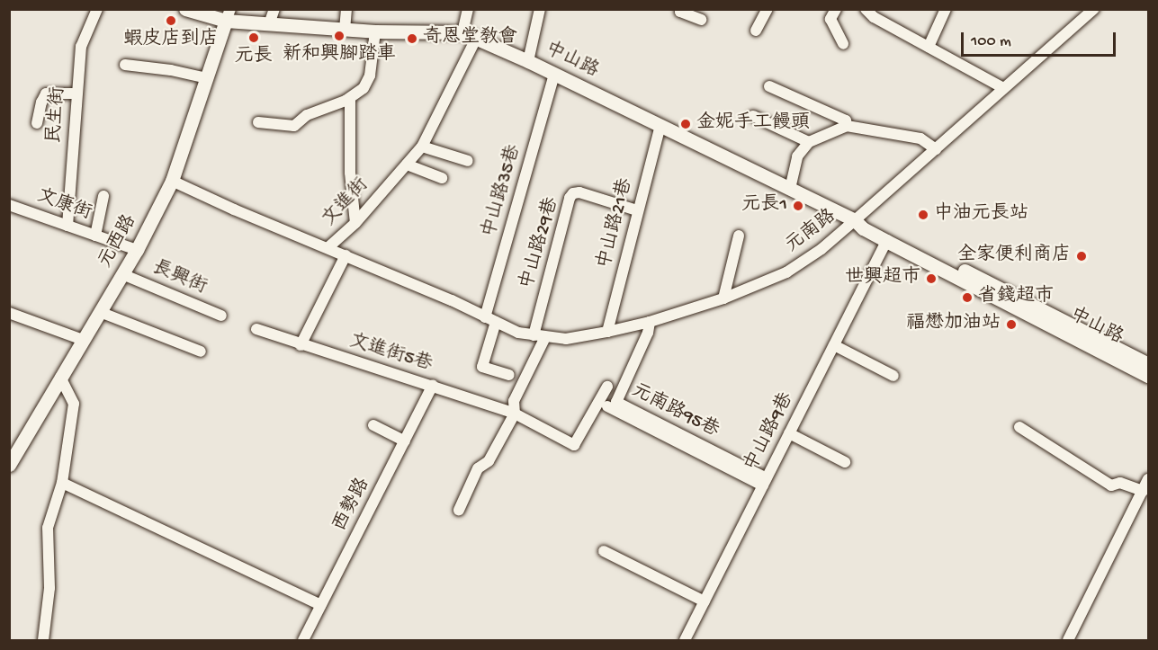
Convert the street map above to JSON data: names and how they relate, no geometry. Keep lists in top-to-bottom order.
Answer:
{
  "streets": {
    "main road": ["中山路", "元西路"],
    "street": [
      "民生街",
      "中山路35巷",
      "文進街",
      "文康街",
      "中山路21巷",
      "元南路",
      "中山路29巷",
      "長興街",
      "文進街5巷",
      "元南路95巷",
      "中山路9巷",
      "西勢路"
    ]
  },
  "crossings": [
    ["中山路", "中山路35巷"],
    ["中山路", "文進街"],
    ["中山路", "中山路21巷"],
    ["中山路", "元南路"],
    ["中山路", "元西路"],
    ["中山路", "中山路9巷"],
    ["民生街", "文康街"],
    ["中山路35巷", "元南路"],
    ["文進街", "元西路"],
    ["文康街", "元西路"],
    ["中山路21巷", "元南路"],
    ["中山路21巷", "中山路29巷"],
    ["元南路", "中山路29巷"],
    ["元南路", "元南路95巷"],
    ["元西路", "長興街"],
    ["文進街5巷", "西勢路"],
    ["元南路95巷", "中山路9巷"]
  ],
  "places": [
    "蝦皮店到店",
    "新和興腳踏車",
    "元長",
    "奇恩堂教會",
    "金妮手工饅頭",
    "元長1",
    "中油元長站",
    "全家便利商店",
    "世興超市",
    "省錢超市",
    "福懋加油站"
  ],
  "scale_bar": "100 m"
}
